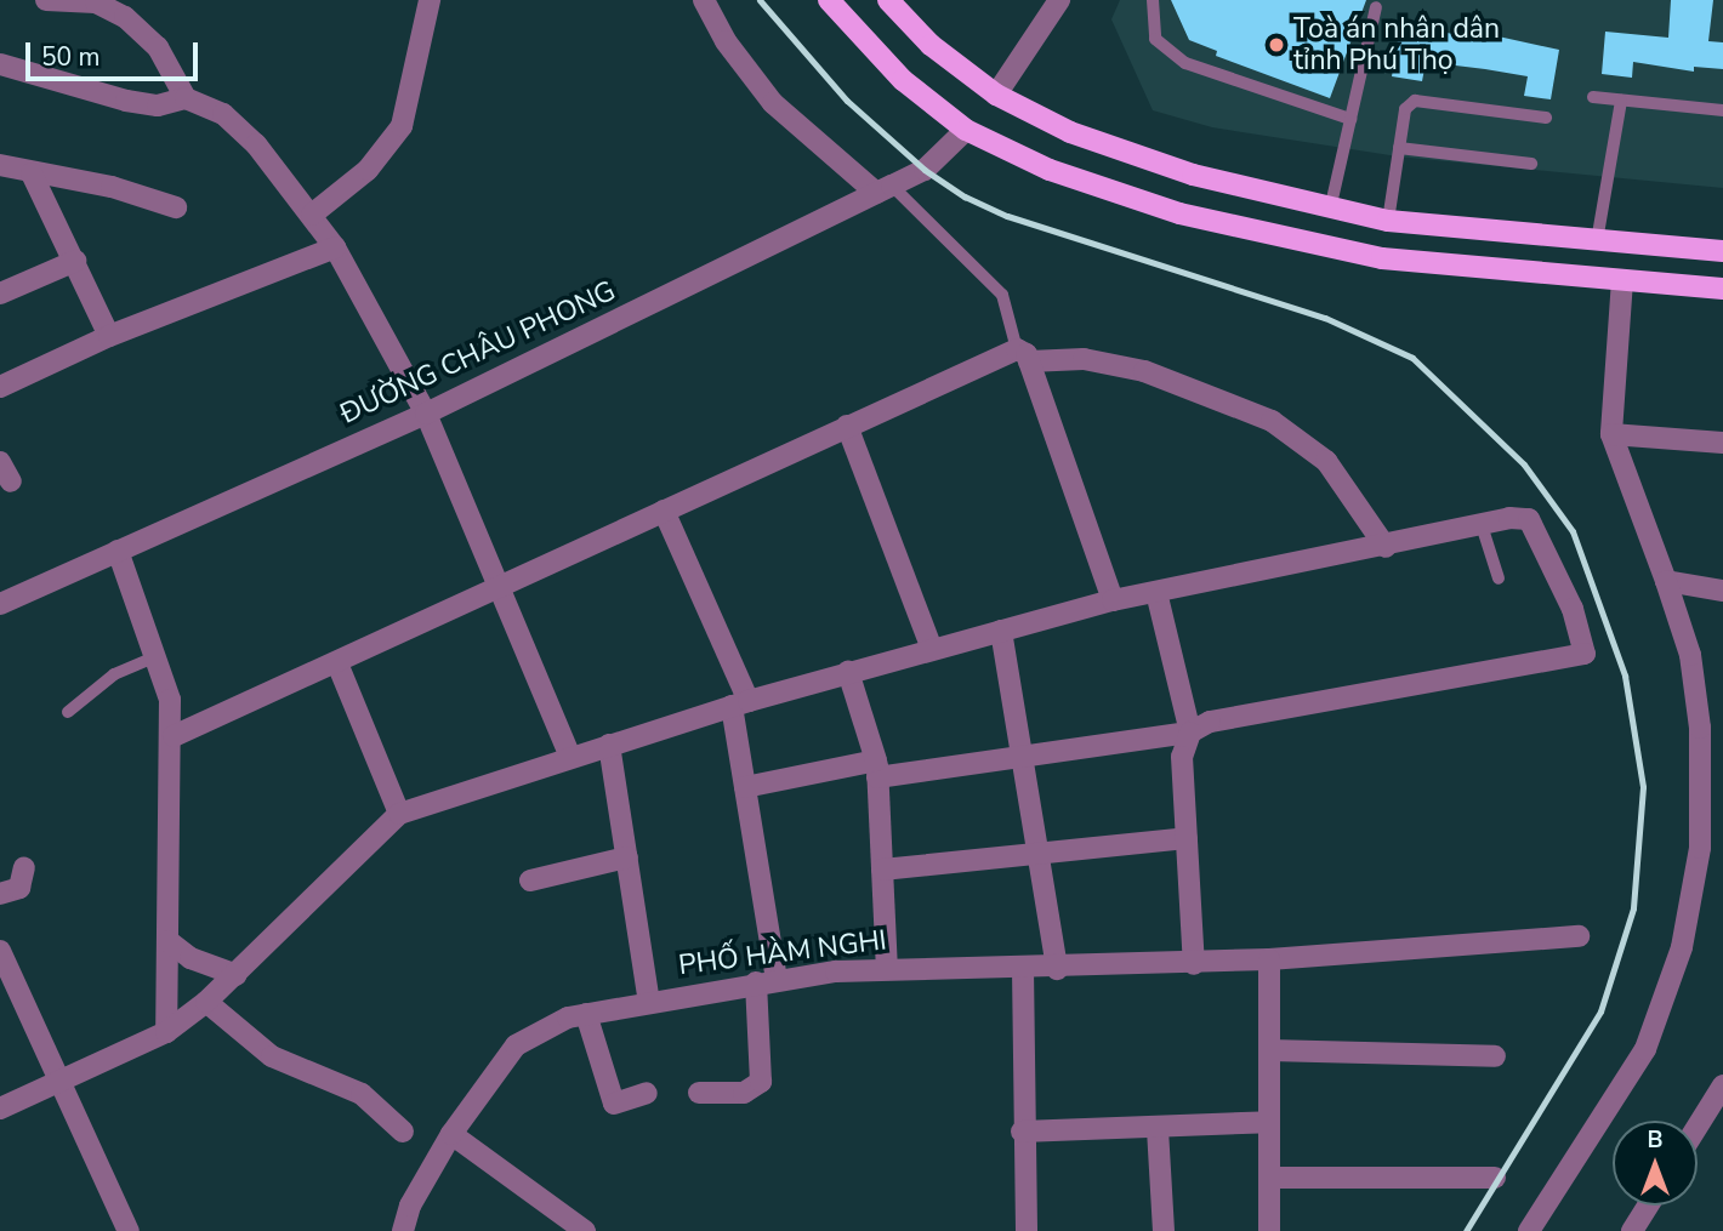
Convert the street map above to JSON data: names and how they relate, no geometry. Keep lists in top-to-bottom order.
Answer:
{
  "streets": {
    "street": ["ĐƯỜNG CHÂU PHONG", "PHỐ HÀM NGHI"]
  },
  "places": ["Toà án nhân dân tỉnh Phú Thọ"],
  "scale_bar": "50 m",
  "north": "top"
}
